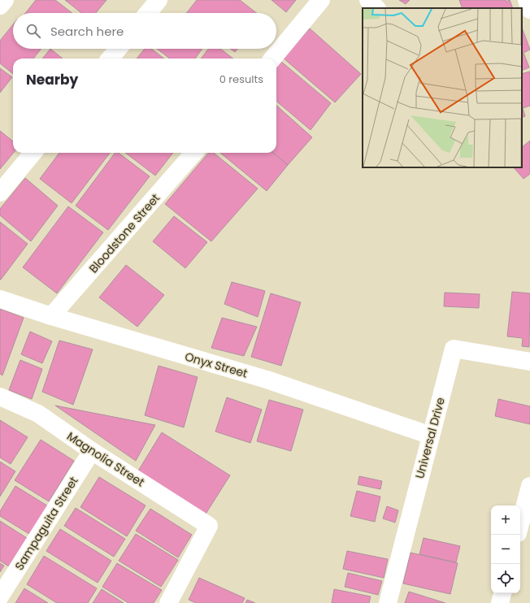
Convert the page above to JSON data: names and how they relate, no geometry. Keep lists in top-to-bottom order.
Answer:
{
  "streets": {
    "street": [
      "Bloodstone Street",
      "Onyx Street",
      "Universal Drive",
      "Magnolia Street",
      "Sampaguita Street"
    ]
  },
  "crossings": [
    ["Bloodstone Street", "Onyx Street"],
    ["Onyx Street", "Universal Drive"],
    ["Magnolia Street", "Sampaguita Street"]
  ],
  "page": {
    "search": "Search here",
    "heading": ["Nearby", "0 results"],
    "map_buttons": ["+", "−"]
  }
}
